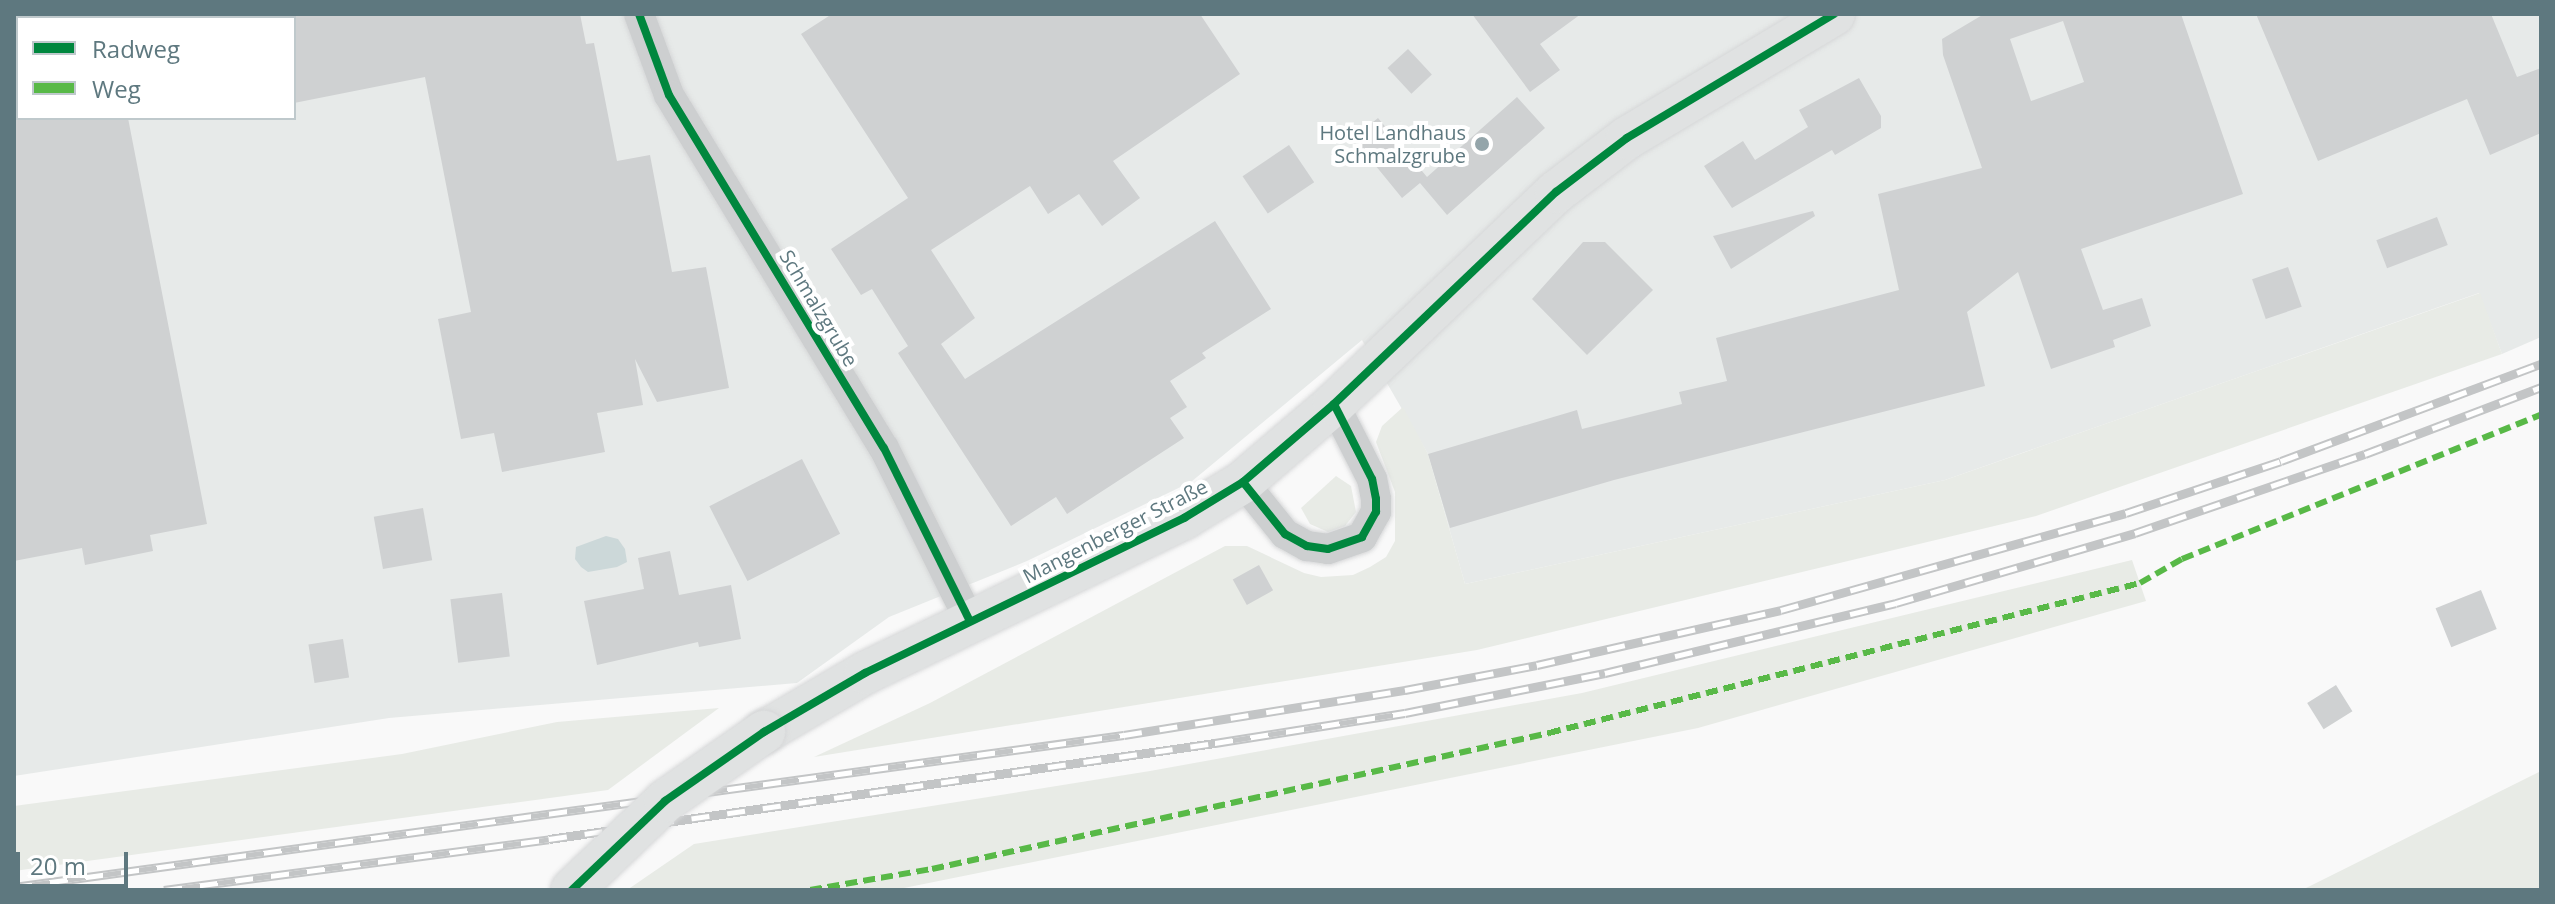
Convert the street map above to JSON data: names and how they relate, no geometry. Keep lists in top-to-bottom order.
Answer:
{
  "streets": {
    "main road": ["Mangenberger Straße"],
    "street": ["Schmalzgrube"]
  },
  "crossings": [
    ["Schmalzgrube", "Mangenberger Straße"]
  ],
  "places": ["Hotel Landhaus Schmalzgrube"],
  "legend": ["Radweg", "Weg"],
  "scale_bar": "20 m"
}
